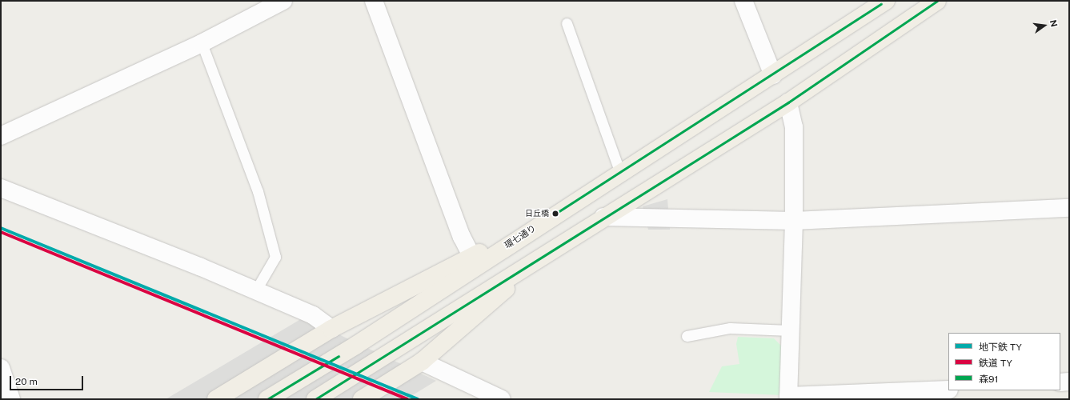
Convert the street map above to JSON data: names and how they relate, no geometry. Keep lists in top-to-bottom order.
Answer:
{
  "streets": {
    "main road": ["環七通り"]
  },
  "places": ["日丘橋"],
  "lines": ["transit line 森91", "metro line TY", "rail line TY"],
  "legend": ["地下鉄 TY", "鉄道 TY", "森91"],
  "scale_bar": "20 m",
  "north": "right"
}
